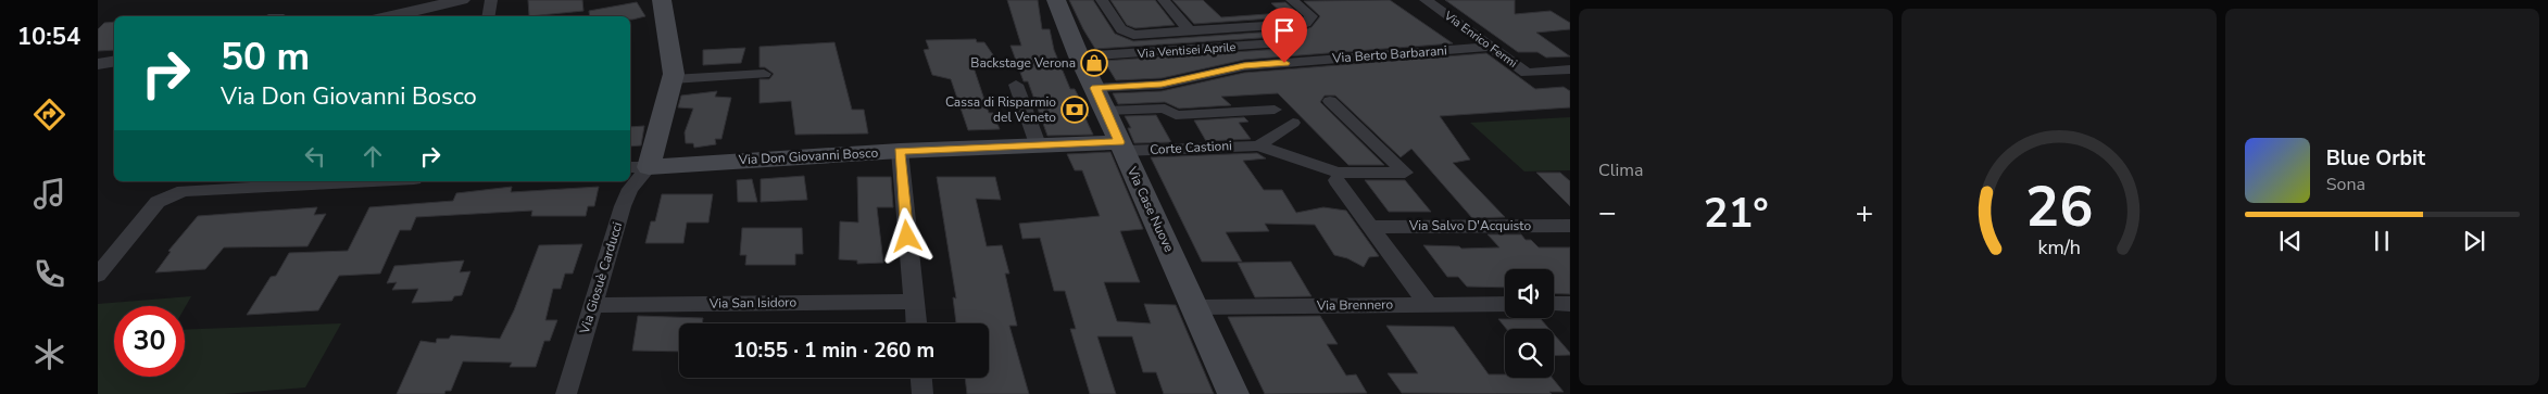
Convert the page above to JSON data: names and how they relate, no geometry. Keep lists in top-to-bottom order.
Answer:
{
  "streets": {
    "main road": ["Via Don Giovanni Bosco", "Via Case Nuove"],
    "street": [
      "Via Enrico Fermi",
      "Via Ventisei Aprile",
      "Via Berto Barbarani",
      "Corte Castioni",
      "Via Salvo D'Acquisto",
      "Via Giosuè Carducci",
      "Via San Isidoro",
      "Via Brennero"
    ]
  },
  "crossings": [
    ["Via Enrico Fermi", "Via Berto Barbarani"],
    ["Via Ventisei Aprile", "Via Case Nuove"],
    ["Via Berto Barbarani", "Via Case Nuove"],
    ["Corte Castioni", "Via Don Giovanni Bosco"],
    ["Corte Castioni", "Via Case Nuove"],
    ["Via Don Giovanni Bosco", "Via Case Nuove"],
    ["Via Don Giovanni Bosco", "Via Giosuè Carducci"],
    ["Via Case Nuove", "Via Brennero"],
    ["Via Giosuè Carducci", "Via San Isidoro"]
  ],
  "places": {
    "shop": ["Backstage Verona"],
    "bank": ["Cassa di Risparmio del Veneto"]
  },
  "page": {
    "tabs": "10:54",
    "tile": "Clima",
    "turn": ["50 m", "Via Don Giovanni Bosco"],
    "song": ["Blue Orbit", "Sona"],
    "heat": ["−", "21°", "+"],
    "limit": "30",
    "trip": "10:55 · 1 min · 260 m",
    "gauge": ["26", "km/h"]
  }
}
